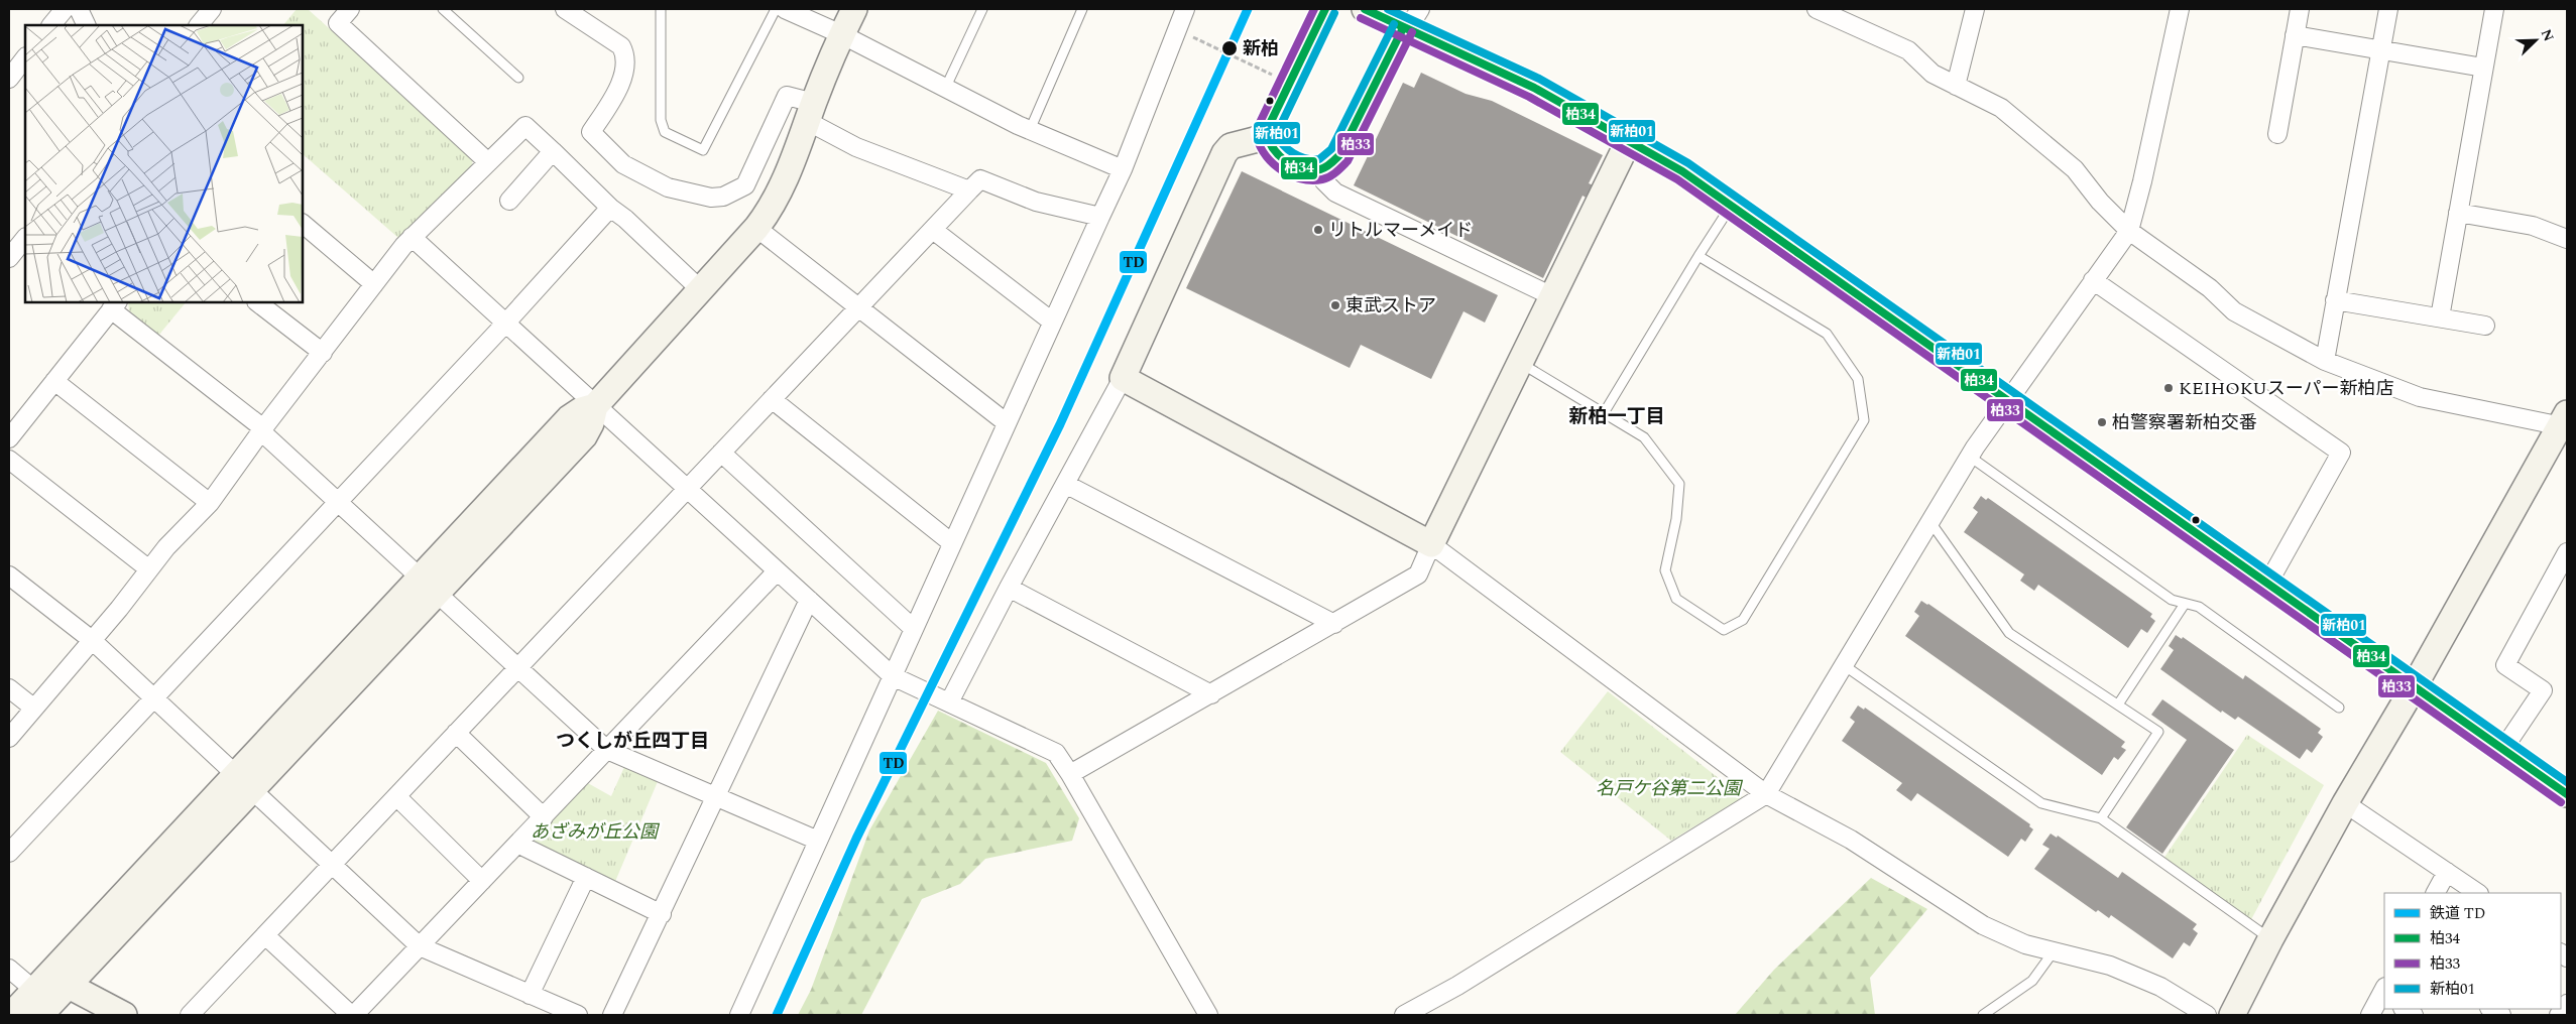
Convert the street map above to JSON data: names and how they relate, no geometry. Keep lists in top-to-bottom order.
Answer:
{
  "districts": ["新柏一丁目", "つくしが丘四丁目"],
  "parks": ["名戸ケ谷第二公園", "あざみが丘公園"],
  "places": [
    "新柏",
    "リトルマーメイド",
    "東武ストア",
    "KEIHOKUスーパー新柏店",
    "柏警察署新柏交番"
  ],
  "lines": [
    "rail line TD",
    "transit line 柏34",
    "transit line 柏33",
    "transit line 新柏01"
  ],
  "legend": [
    "鉄道 TD",
    "柏34",
    "柏33",
    "新柏01"
  ],
  "north": "top right"
}
